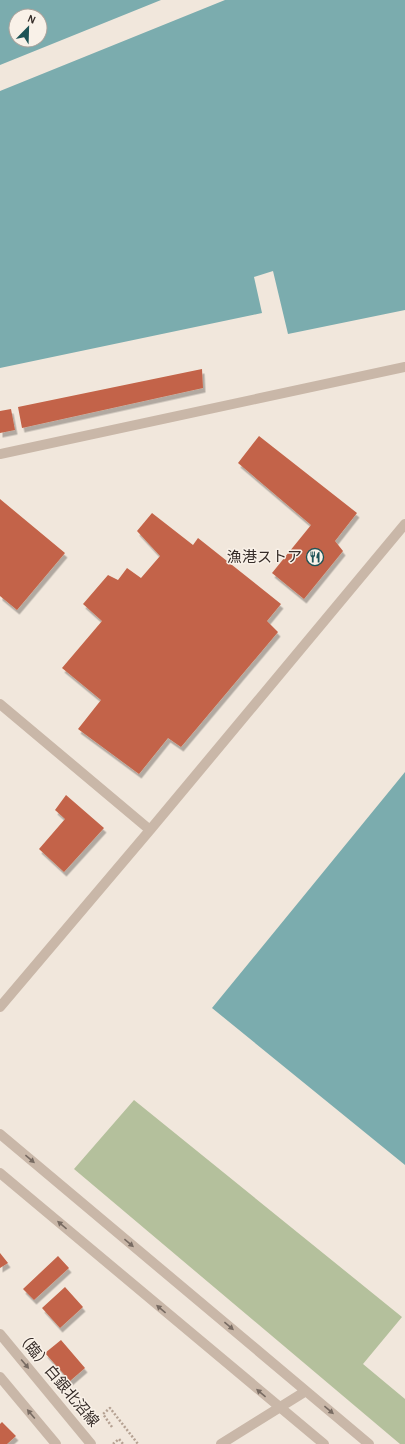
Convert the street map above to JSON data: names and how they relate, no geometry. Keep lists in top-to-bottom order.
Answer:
{
  "streets": {
    "street": ["（臨）白銀北沼線"]
  },
  "places": {
    "restaurant": ["漁港ストア"]
  },
  "north": "top right"
}
